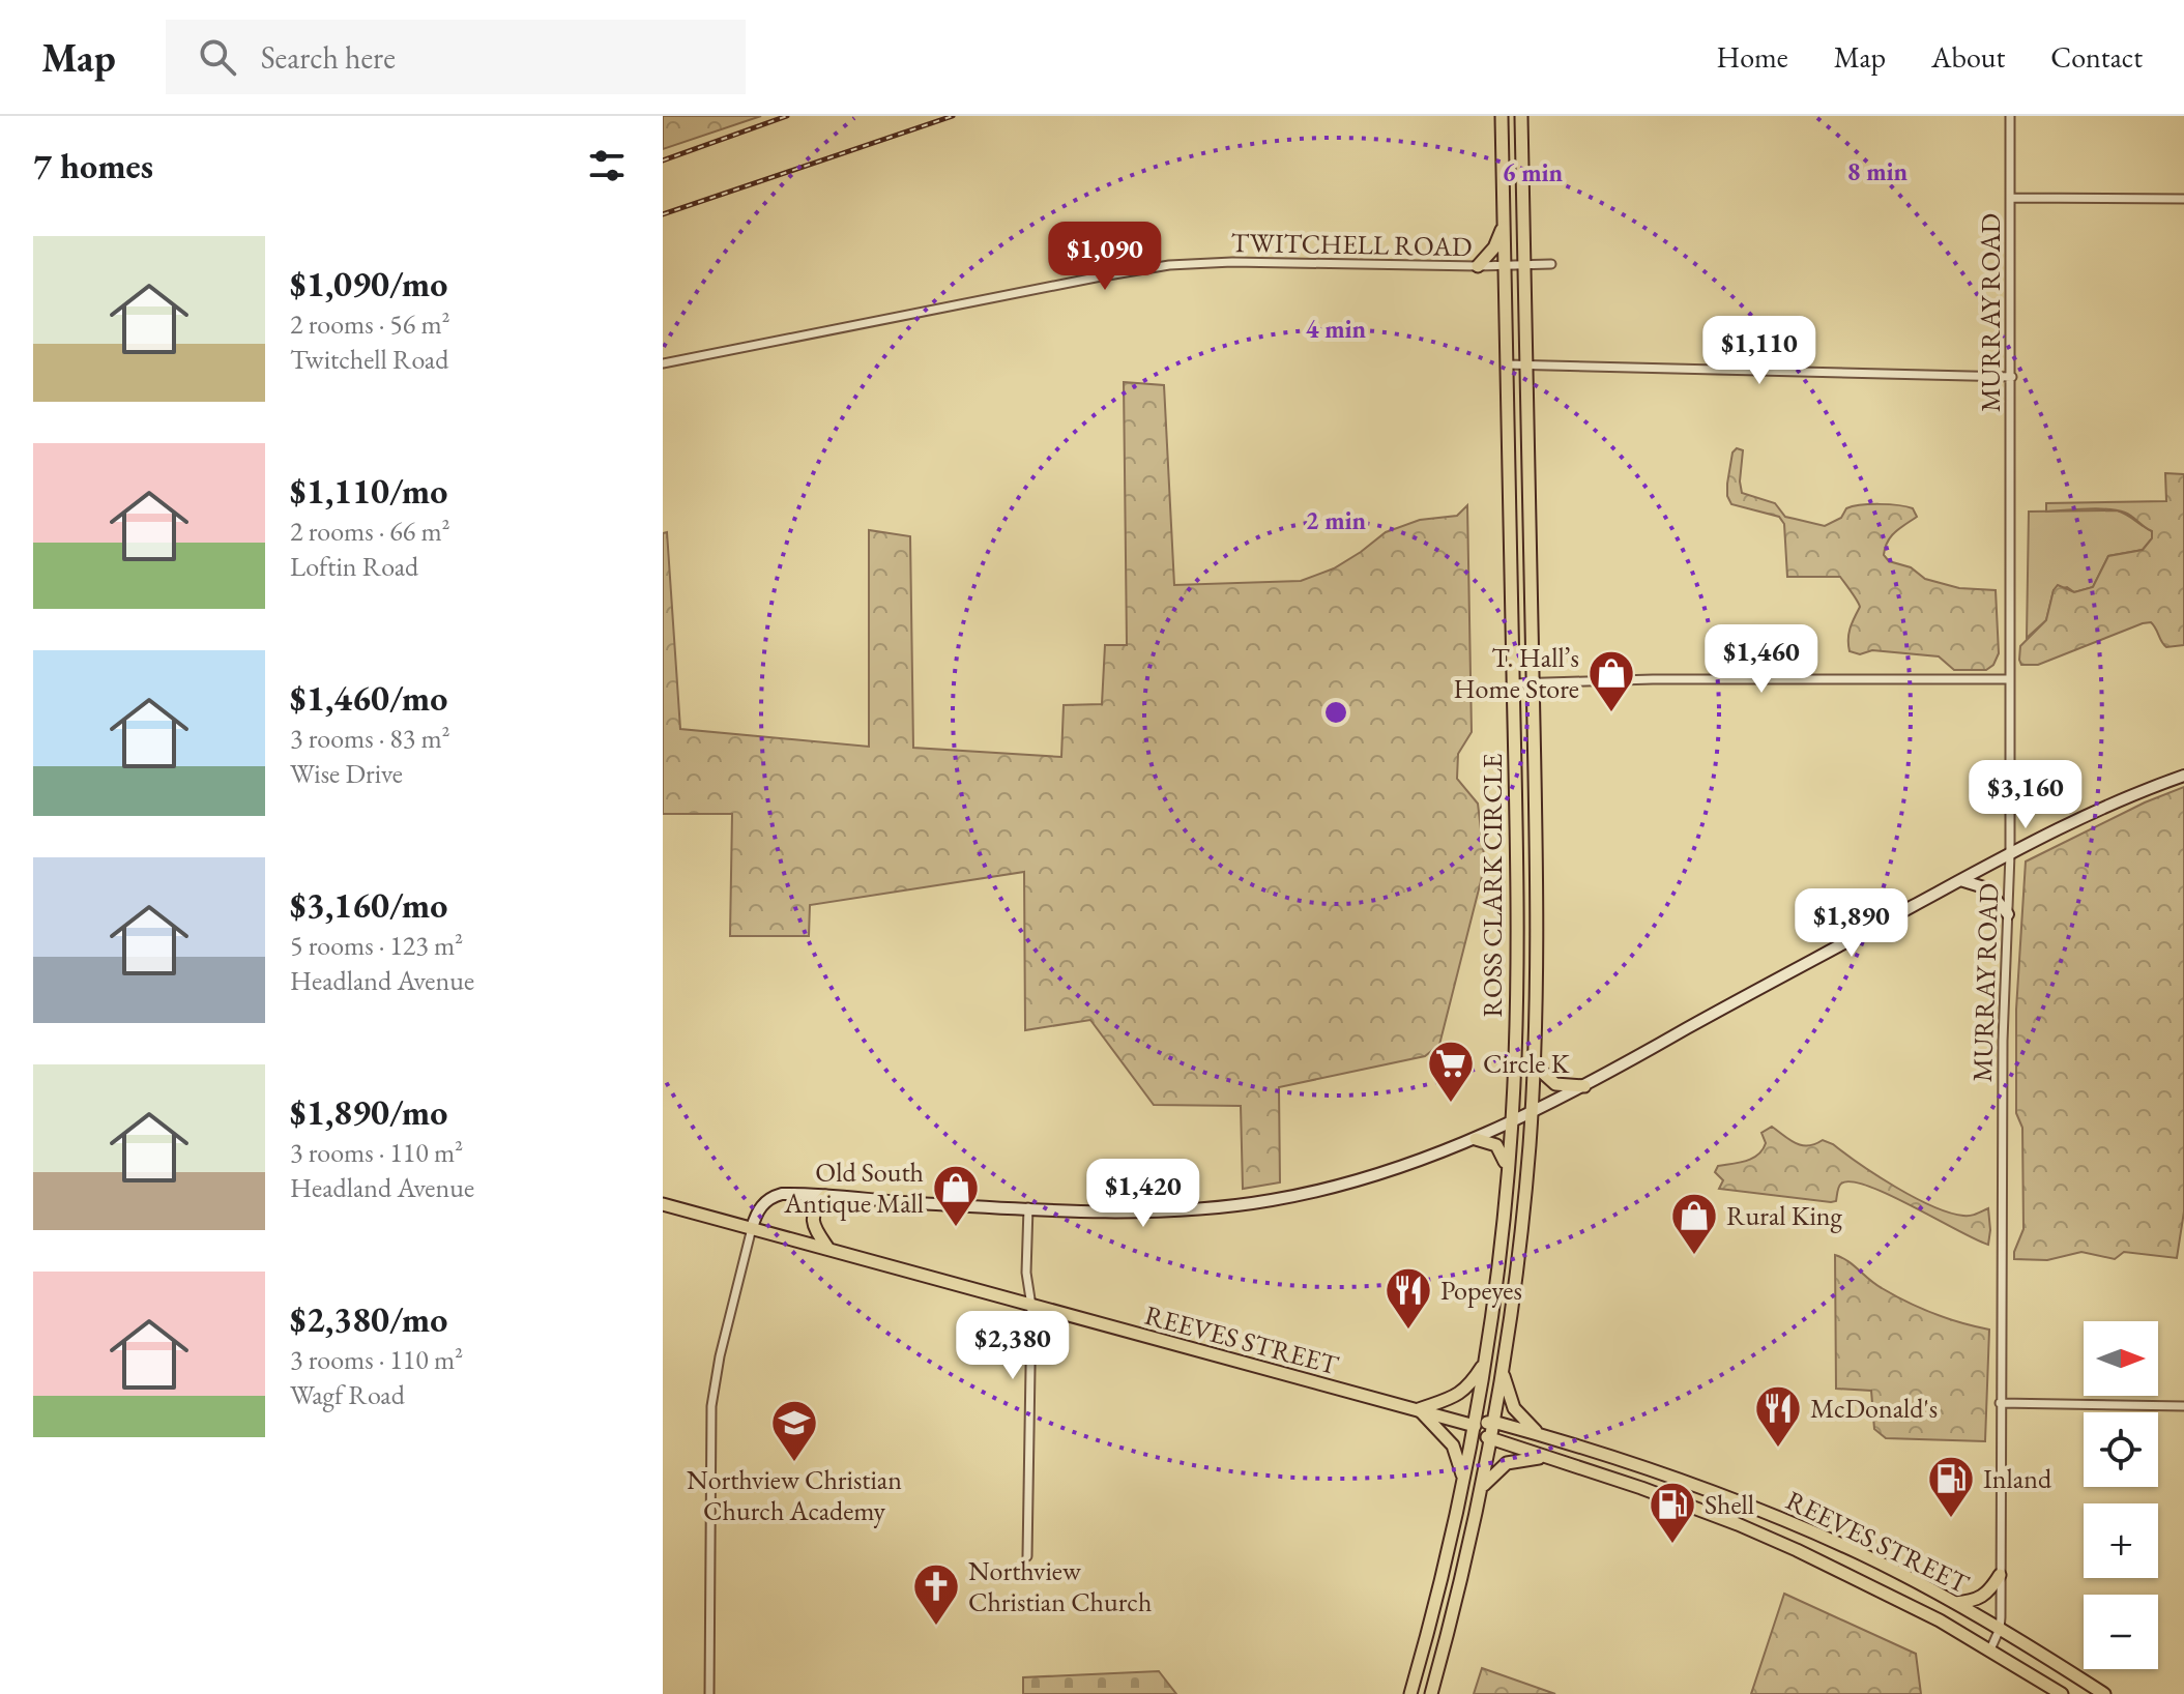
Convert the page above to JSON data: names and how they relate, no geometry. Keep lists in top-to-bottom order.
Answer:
{
  "streets": {
    "main road": ["ROSS CLARK CIRCLE", "REEVES STREET"],
    "street": ["TWITCHELL ROAD", "MURRAY ROAD"]
  },
  "crossings": [
    ["TWITCHELL ROAD", "ROSS CLARK CIRCLE"],
    ["MURRAY ROAD", "REEVES STREET"],
    ["ROSS CLARK CIRCLE", "REEVES STREET"]
  ],
  "places": {
    "shop": ["T. Hall’s Home Store", "Old South Antique Mall", "Rural King"],
    "supermarket": ["Circle K"],
    "restaurant": ["Popeyes", "McDonald's"],
    "school or university": ["Northview Christian Church Academy"],
    "fuel station": ["Inland", "Shell"],
    "church": ["Northview Christian Church"]
  },
  "north": "right",
  "page": {
    "header": "Map",
    "search": "Search here",
    "nav": [
      "Home",
      "Map",
      "About",
      "Contact"
    ],
    "heading": "7 homes",
    "list": [
      {
        "name": "$1,090/mo",
        "note": "2 rooms · 56 m² · Twitchell Road"
      },
      {
        "name": "$1,110/mo",
        "note": "2 rooms · 66 m² · Loftin Road"
      },
      {
        "name": "$1,460/mo",
        "note": "3 rooms · 83 m² · Wise Drive"
      },
      {
        "name": "$3,160/mo",
        "note": "5 rooms · 123 m² · Headland Avenue"
      },
      {
        "name": "$1,890/mo",
        "note": "3 rooms · 110 m² · Headland Avenue"
      },
      {
        "name": "$2,380/mo",
        "note": "3 rooms · 110 m² · Wagf Road"
      }
    ],
    "price": [
      "$1,090",
      "$1,110",
      "$1,460",
      "$3,160",
      "$1,890",
      "$1,420",
      "$2,380"
    ],
    "map_buttons": ["+", "−"]
  },
  "rings": [
    "8 min",
    "6 min",
    "4 min",
    "2 min"
  ]
}
